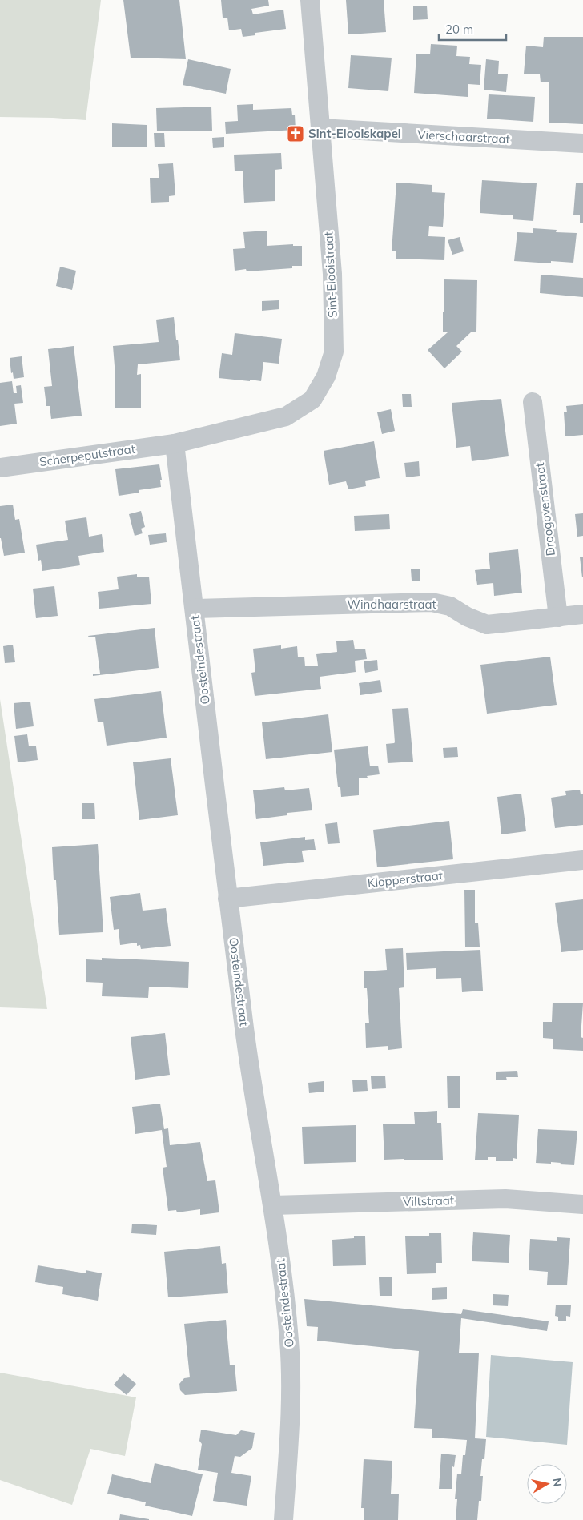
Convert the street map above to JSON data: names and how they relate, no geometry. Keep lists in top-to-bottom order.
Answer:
{
  "streets": {
    "street": [
      "Vierschaarstraat",
      "Sint-Elooistraat",
      "Scherpeputstraat",
      "Droogovenstraat",
      "Windhaarstraat",
      "Oosteindestraat",
      "Klopperstraat",
      "Viltstraat"
    ]
  },
  "crossings": [
    ["Vierschaarstraat", "Sint-Elooistraat"],
    ["Sint-Elooistraat", "Scherpeputstraat"],
    ["Sint-Elooistraat", "Oosteindestraat"],
    ["Scherpeputstraat", "Oosteindestraat"],
    ["Droogovenstraat", "Windhaarstraat"],
    ["Windhaarstraat", "Oosteindestraat"],
    ["Oosteindestraat", "Klopperstraat"],
    ["Oosteindestraat", "Viltstraat"]
  ],
  "places": {
    "church": ["Sint-Elooiskapel"]
  },
  "scale_bar": "20 m",
  "north": "right"
}
